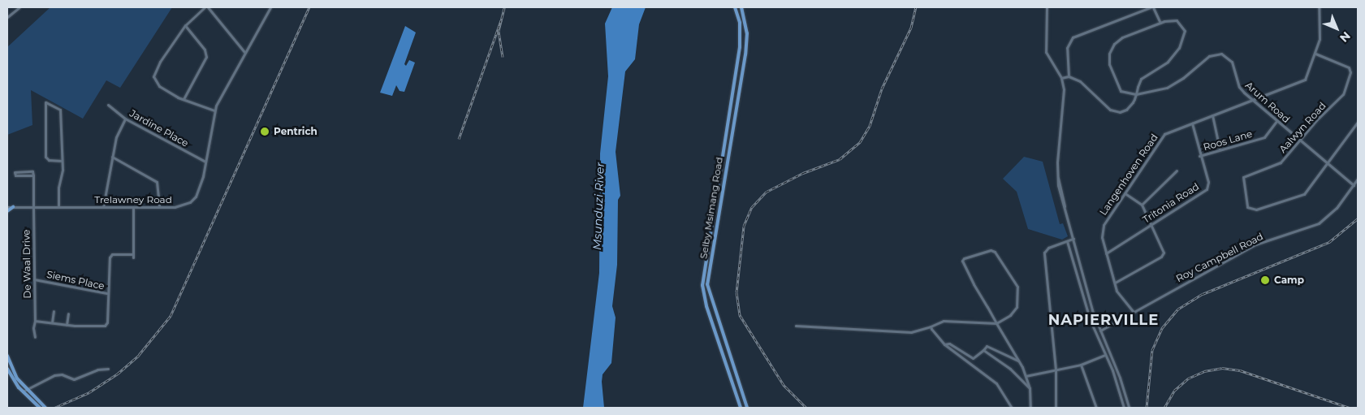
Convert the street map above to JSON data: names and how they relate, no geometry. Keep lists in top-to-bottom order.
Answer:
{
  "streets": {
    "main road": ["Selby Msimang Road"],
    "street": [
      "Arum Road",
      "Aalwyn Road",
      "Jardine Place",
      "Roos Lane",
      "Langenhoven Road",
      "Trelawney Road",
      "Tritonia Road",
      "Roy Campbell Road",
      "De Waal Drive",
      "Siems Place"
    ]
  },
  "crossings": [
    ["Arum Road", "Aalwyn Road"],
    ["Arum Road", "Roos Lane"],
    ["Arum Road", "Langenhoven Road"],
    ["Arum Road", "Roy Campbell Road"],
    ["Aalwyn Road", "Langenhoven Road"],
    ["Jardine Place", "Trelawney Road"],
    ["Roos Lane", "Tritonia Road"],
    ["Langenhoven Road", "Tritonia Road"],
    ["Langenhoven Road", "Roy Campbell Road"],
    ["Trelawney Road", "De Waal Drive"],
    ["De Waal Drive", "Siems Place"]
  ],
  "districts": ["NAPIERVILLE"],
  "water": ["Msunduzi River"],
  "places": ["Pentrich", "Camp"],
  "north": "bottom right"
}
